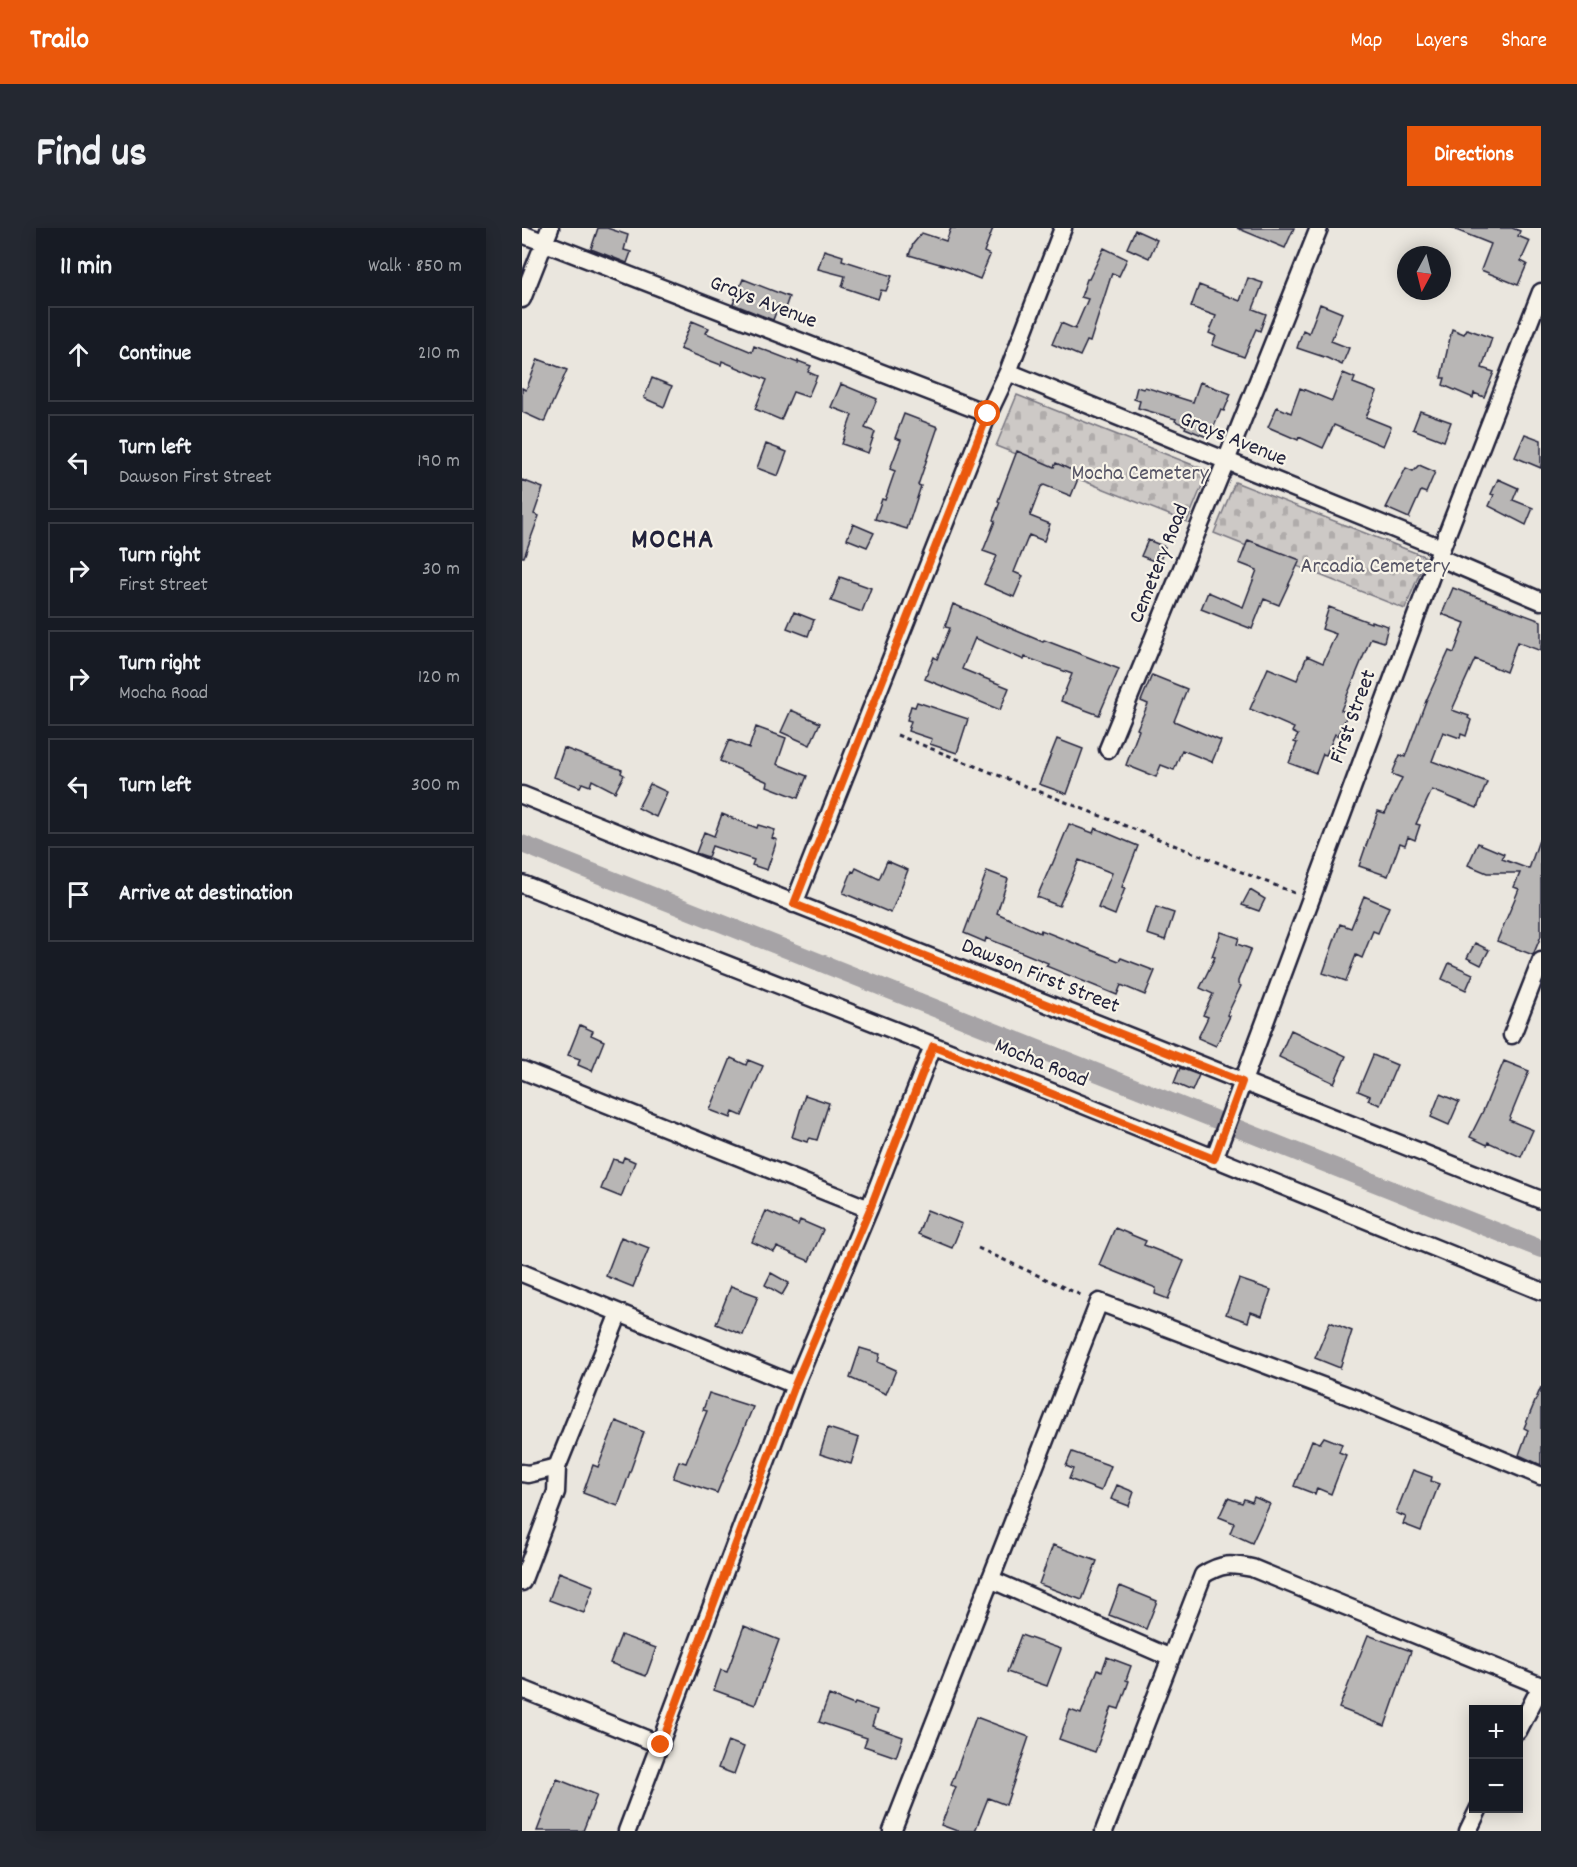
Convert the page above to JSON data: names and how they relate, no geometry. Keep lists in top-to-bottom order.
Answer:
{
  "streets": {
    "street": [
      "Grays Avenue",
      "Cemetery Road",
      "First Street",
      "Dawson First Street",
      "Mocha Road"
    ]
  },
  "crossings": [
    ["Grays Avenue", "Cemetery Road"],
    ["Grays Avenue", "First Street"],
    ["First Street", "Dawson First Street"],
    ["First Street", "Mocha Road"]
  ],
  "districts": ["MOCHA"],
  "parks": ["Mocha Cemetery", "Arcadia Cemetery"],
  "north": "bottom",
  "page": {
    "header": "Trailo",
    "nav": ["Map", "Layers", "Share"],
    "title": "Find us",
    "buttons": "Directions",
    "heading": ["11 min", "Walk · 850 m"],
    "list": [
      ["Continue", "210 m"],
      ["Turn left", "Dawson First Street", "190 m"],
      ["Turn right", "First Street", "30 m"],
      ["Turn right", "Mocha Road", "120 m"],
      ["Turn left", "300 m"],
      "Arrive at destination"
    ],
    "map_buttons": ["+", "−"]
  }
}
